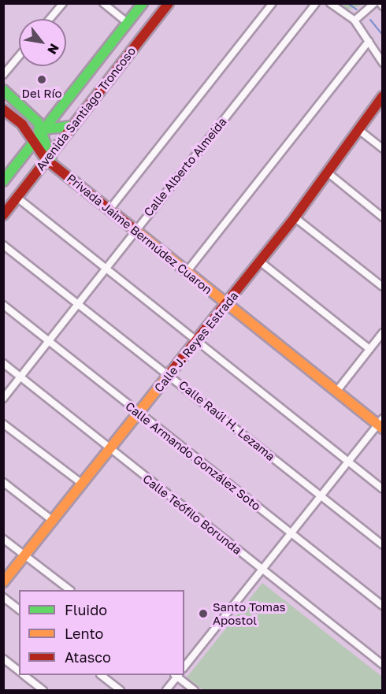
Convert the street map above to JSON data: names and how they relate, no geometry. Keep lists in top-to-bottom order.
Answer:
{
  "streets": {
    "street": [
      "Avenida Santiago Troncoso",
      "Calle Alberto Almeida",
      "Privada Jaime Bermúdez Cuaron",
      "Calle J. Reyes Estrada",
      "Calle Raúl H. Lezama",
      "Calle Armando González Soto",
      "Calle Teófilo Borunda"
    ]
  },
  "crossings": [
    ["Avenida Santiago Troncoso", "Privada Jaime Bermúdez Cuaron"],
    ["Calle Alberto Almeida", "Privada Jaime Bermúdez Cuaron"],
    ["Calle Alberto Almeida", "Calle Raúl H. Lezama"],
    ["Calle Alberto Almeida", "Calle Armando González Soto"],
    ["Calle Alberto Almeida", "Calle Teófilo Borunda"],
    ["Privada Jaime Bermúdez Cuaron", "Calle J. Reyes Estrada"],
    ["Calle J. Reyes Estrada", "Calle Raúl H. Lezama"],
    ["Calle J. Reyes Estrada", "Calle Armando González Soto"],
    ["Calle J. Reyes Estrada", "Calle Teófilo Borunda"]
  ],
  "places": ["Del Río", "Santo Tomas Apostol"],
  "legend": ["Fluido", "Lento", "Atasco"],
  "north": "bottom right"
}
